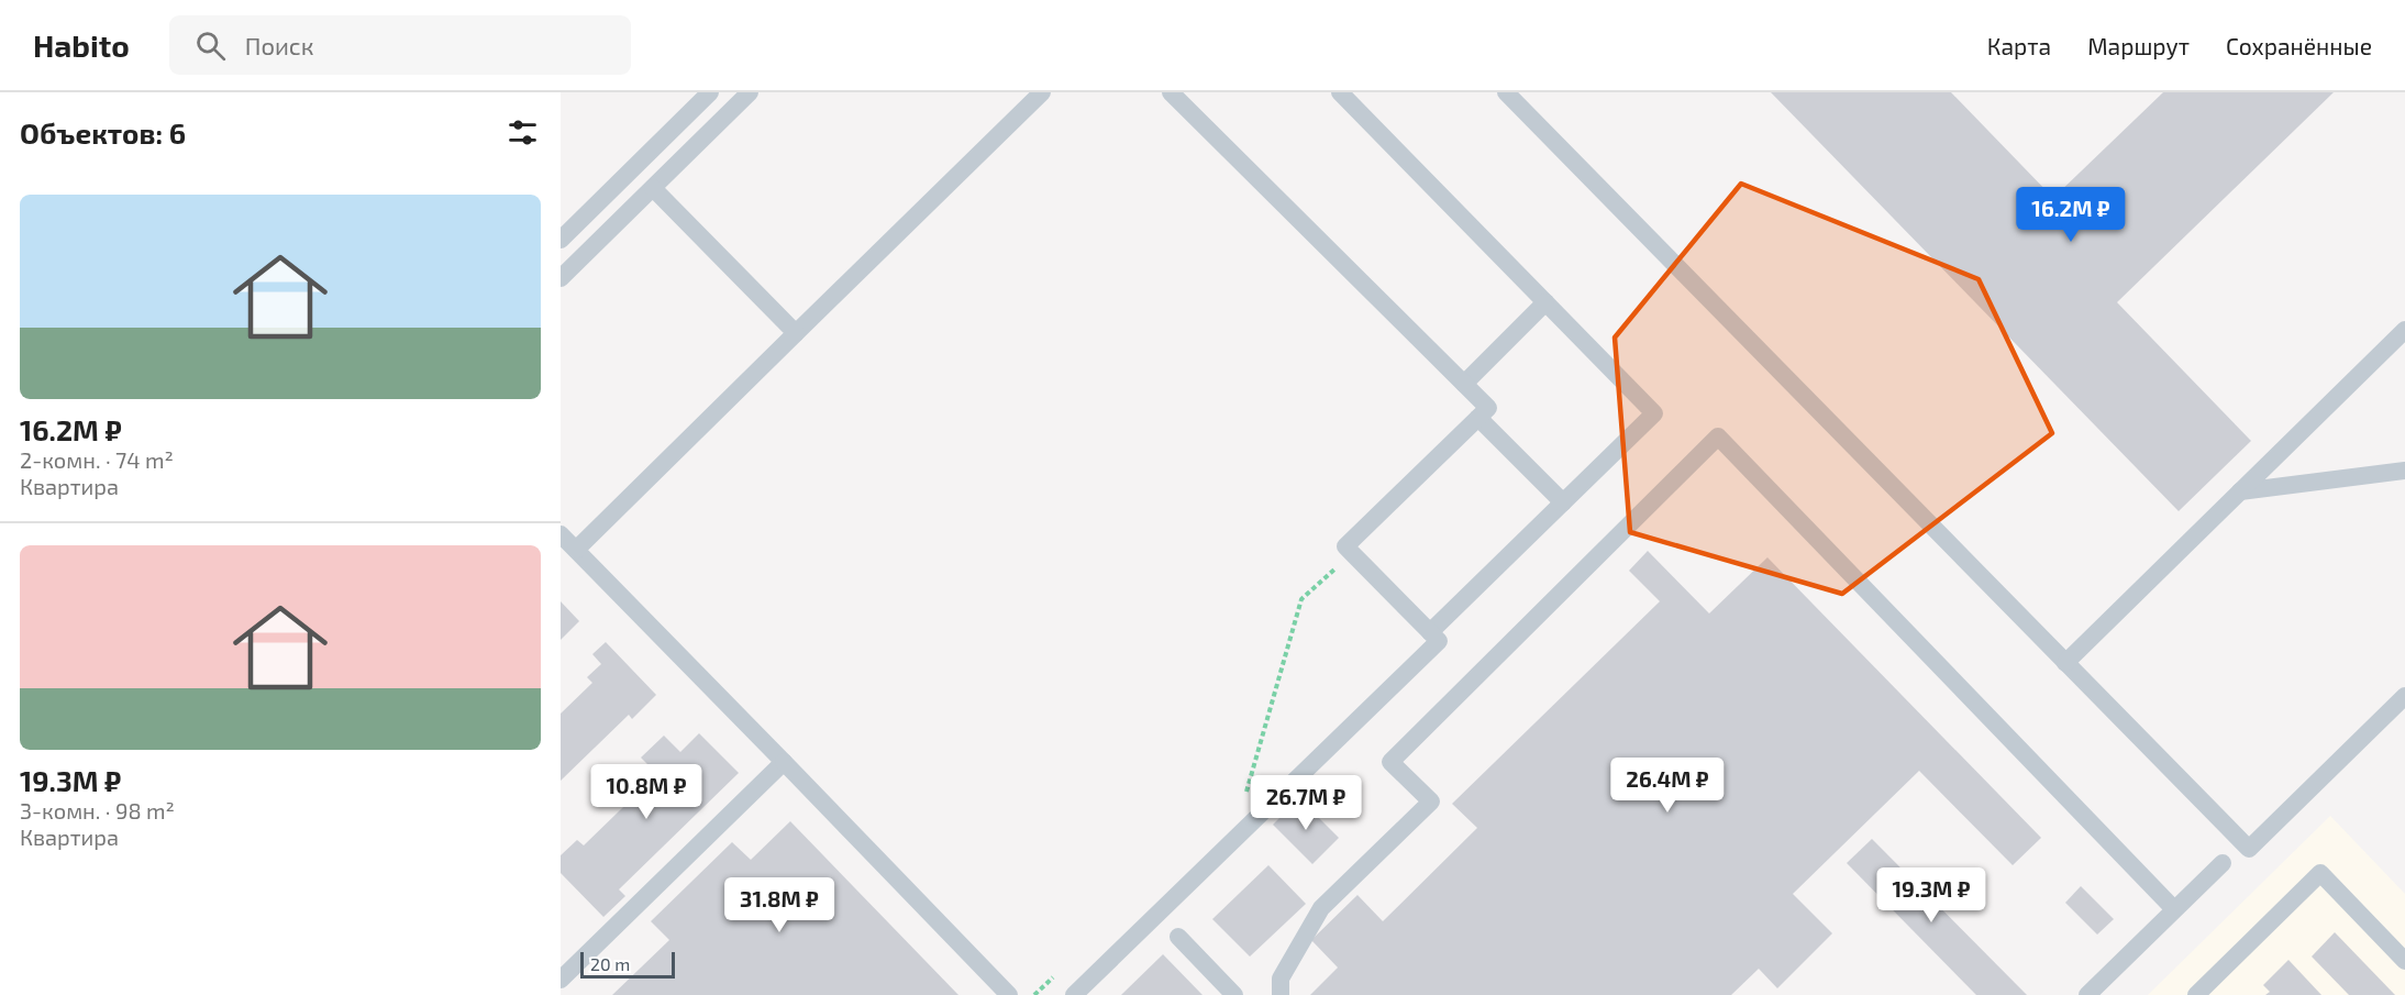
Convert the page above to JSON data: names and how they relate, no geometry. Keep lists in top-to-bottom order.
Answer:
{
  "scale_bar": "20 m",
  "page": {
    "header": "Habito",
    "search": "Поиск",
    "nav": ["Карта", "Маршрут", "Сохранённые"],
    "heading": "Объектов: 6",
    "list": [
      {
        "name": "16.2M ₽",
        "note": "2-комн. · 74 m² · Квартира"
      },
      {
        "name": "19.3M ₽",
        "note": "3-комн. · 98 m² · Квартира"
      }
    ],
    "price": [
      "16.2M ₽",
      "26.4M ₽",
      "10.8M ₽",
      "26.7M ₽",
      "19.3M ₽",
      "31.8M ₽"
    ],
    "scale": "20 m"
  }
}
